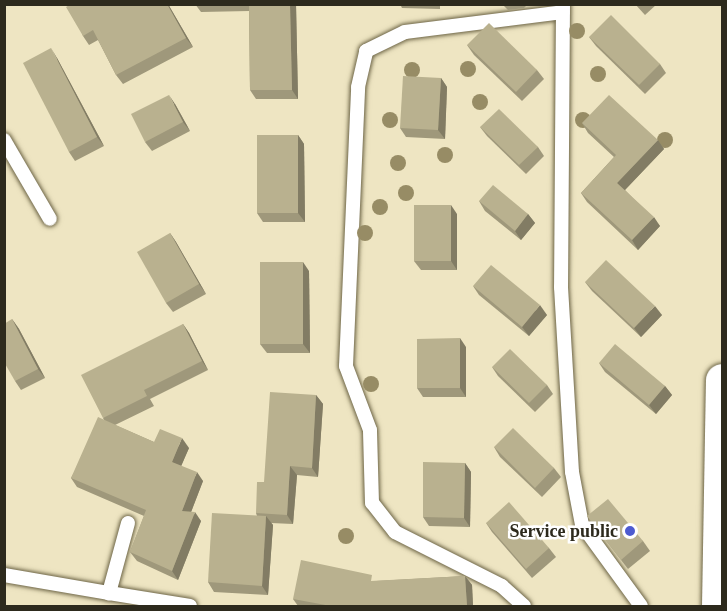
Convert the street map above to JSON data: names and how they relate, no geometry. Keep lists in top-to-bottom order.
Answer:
{
  "places": ["Service public"]
}
